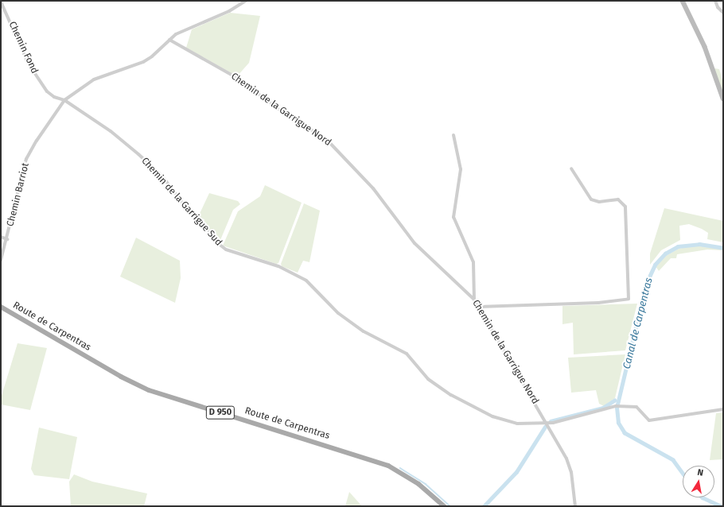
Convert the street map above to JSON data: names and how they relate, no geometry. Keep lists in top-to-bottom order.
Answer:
{
  "streets": {
    "main road": ["Route de Carpentras", "D 950"],
    "street": [
      "Chemin Fond",
      "Chemin de la Garrigue Nord",
      "Chemin Barriot",
      "Chemin de la Garrigue Sud"
    ]
  },
  "crossings": [
    ["Chemin Fond", "Chemin Barriot"],
    ["Chemin Fond", "Chemin de la Garrigue Sud"],
    ["Chemin de la Garrigue Nord", "Chemin Barriot"],
    ["Chemin de la Garrigue Nord", "Chemin de la Garrigue Sud"],
    ["Chemin Barriot", "Chemin de la Garrigue Sud"]
  ],
  "water": ["Canal de Carpentras"],
  "north": "top"
}
